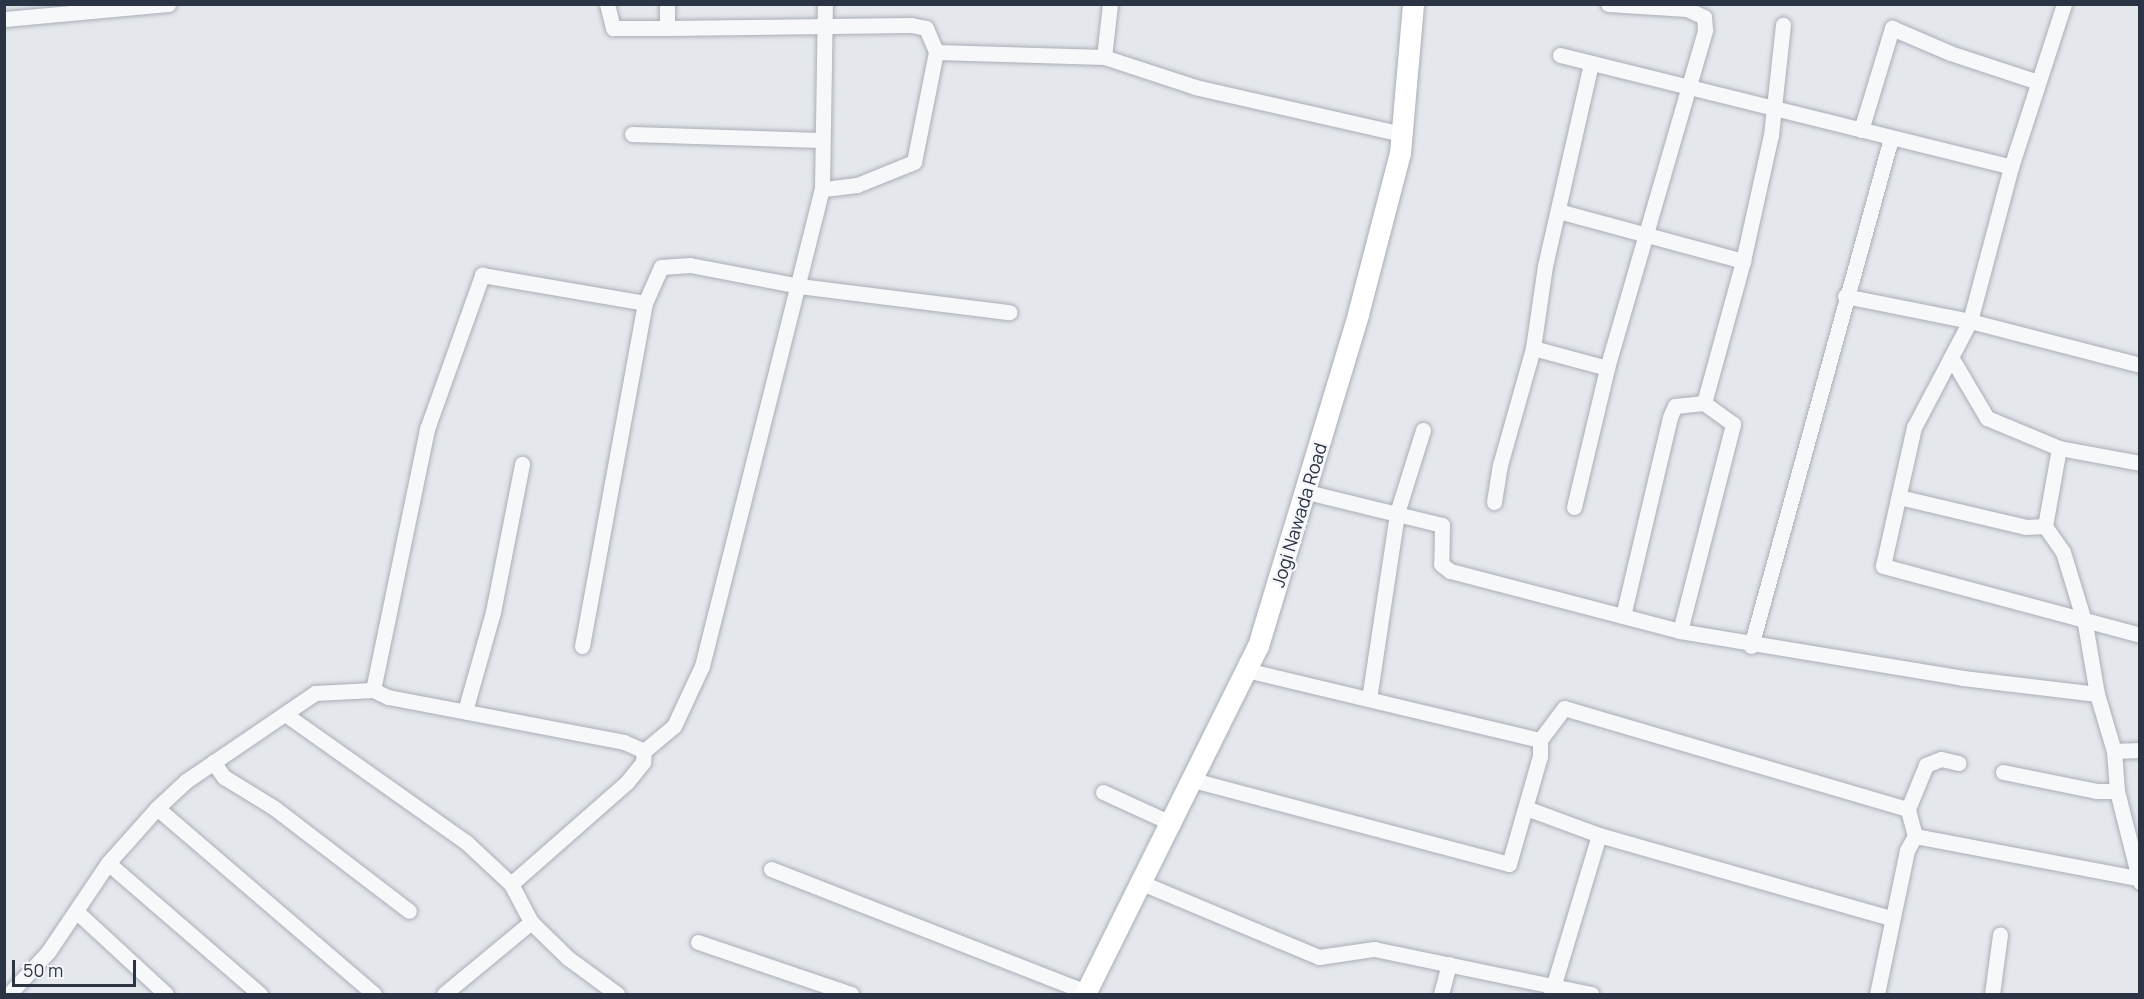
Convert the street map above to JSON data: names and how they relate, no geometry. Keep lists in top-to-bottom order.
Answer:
{
  "streets": {
    "street": ["Jogi Nawada Road"]
  },
  "scale_bar": "50 m"
}
